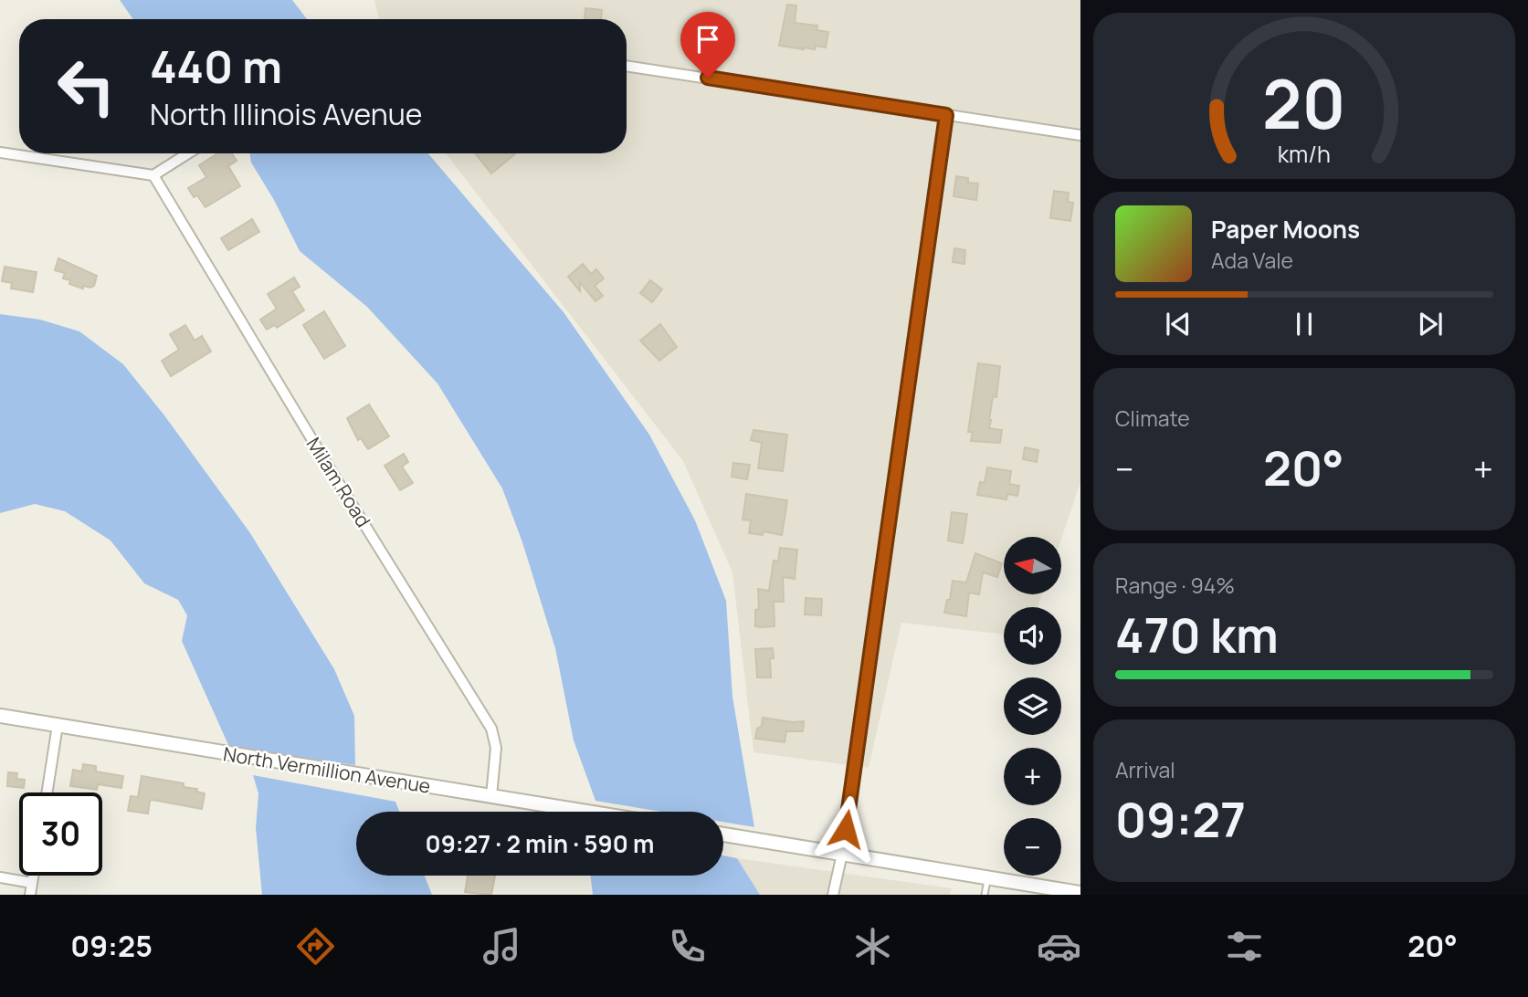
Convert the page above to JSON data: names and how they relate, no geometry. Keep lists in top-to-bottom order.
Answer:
{
  "streets": {
    "street": ["Milam Road", "North Vermillion Avenue"]
  },
  "crossings": [
    ["Milam Road", "North Vermillion Avenue"]
  ],
  "north": "left",
  "page": {
    "turn": ["440 m", "North Illinois Avenue"],
    "song": ["Paper Moons", "Ada Vale"],
    "tile": [
      "Climate",
      ["Range · 94%", "470 km"],
      ["Arrival", "09:27"]
    ],
    "heat": ["−", "20°", "+"],
    "map_buttons": ["+", "−"],
    "limit": "30",
    "trip": "09:27 · 2 min · 590 m",
    "tabs": ["09:25", "20°"],
    "gauge": ["20", "km/h"]
  }
}
